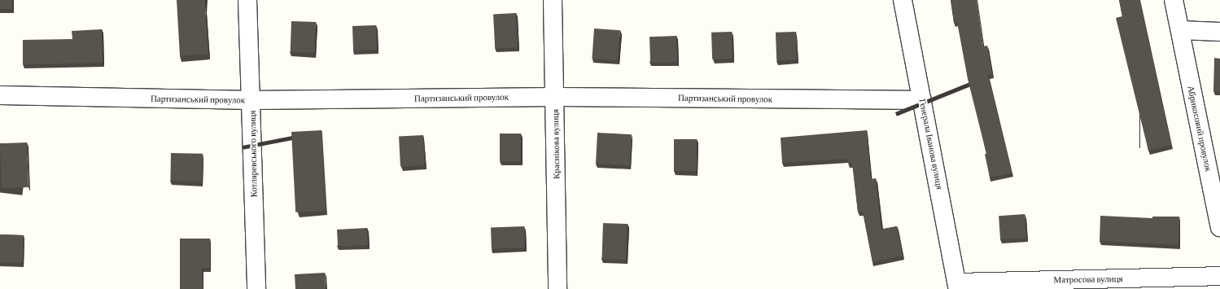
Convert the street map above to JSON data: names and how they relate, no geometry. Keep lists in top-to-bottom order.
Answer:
{
  "streets": {
    "street": [
      "Партизанський провулок",
      "Абрикосовий провулок",
      "Краснікова вулиця",
      "Генерала Іванова вулиця",
      "Котляревського вулиця",
      "Матросова вулиця"
    ]
  },
  "crossings": [
    ["Партизанський провулок", "Краснікова вулиця"],
    ["Партизанський провулок", "Генерала Іванова вулиця"],
    ["Партизанський провулок", "Котляревського вулиця"],
    ["Генерала Іванова вулиця", "Матросова вулиця"]
  ]
}
